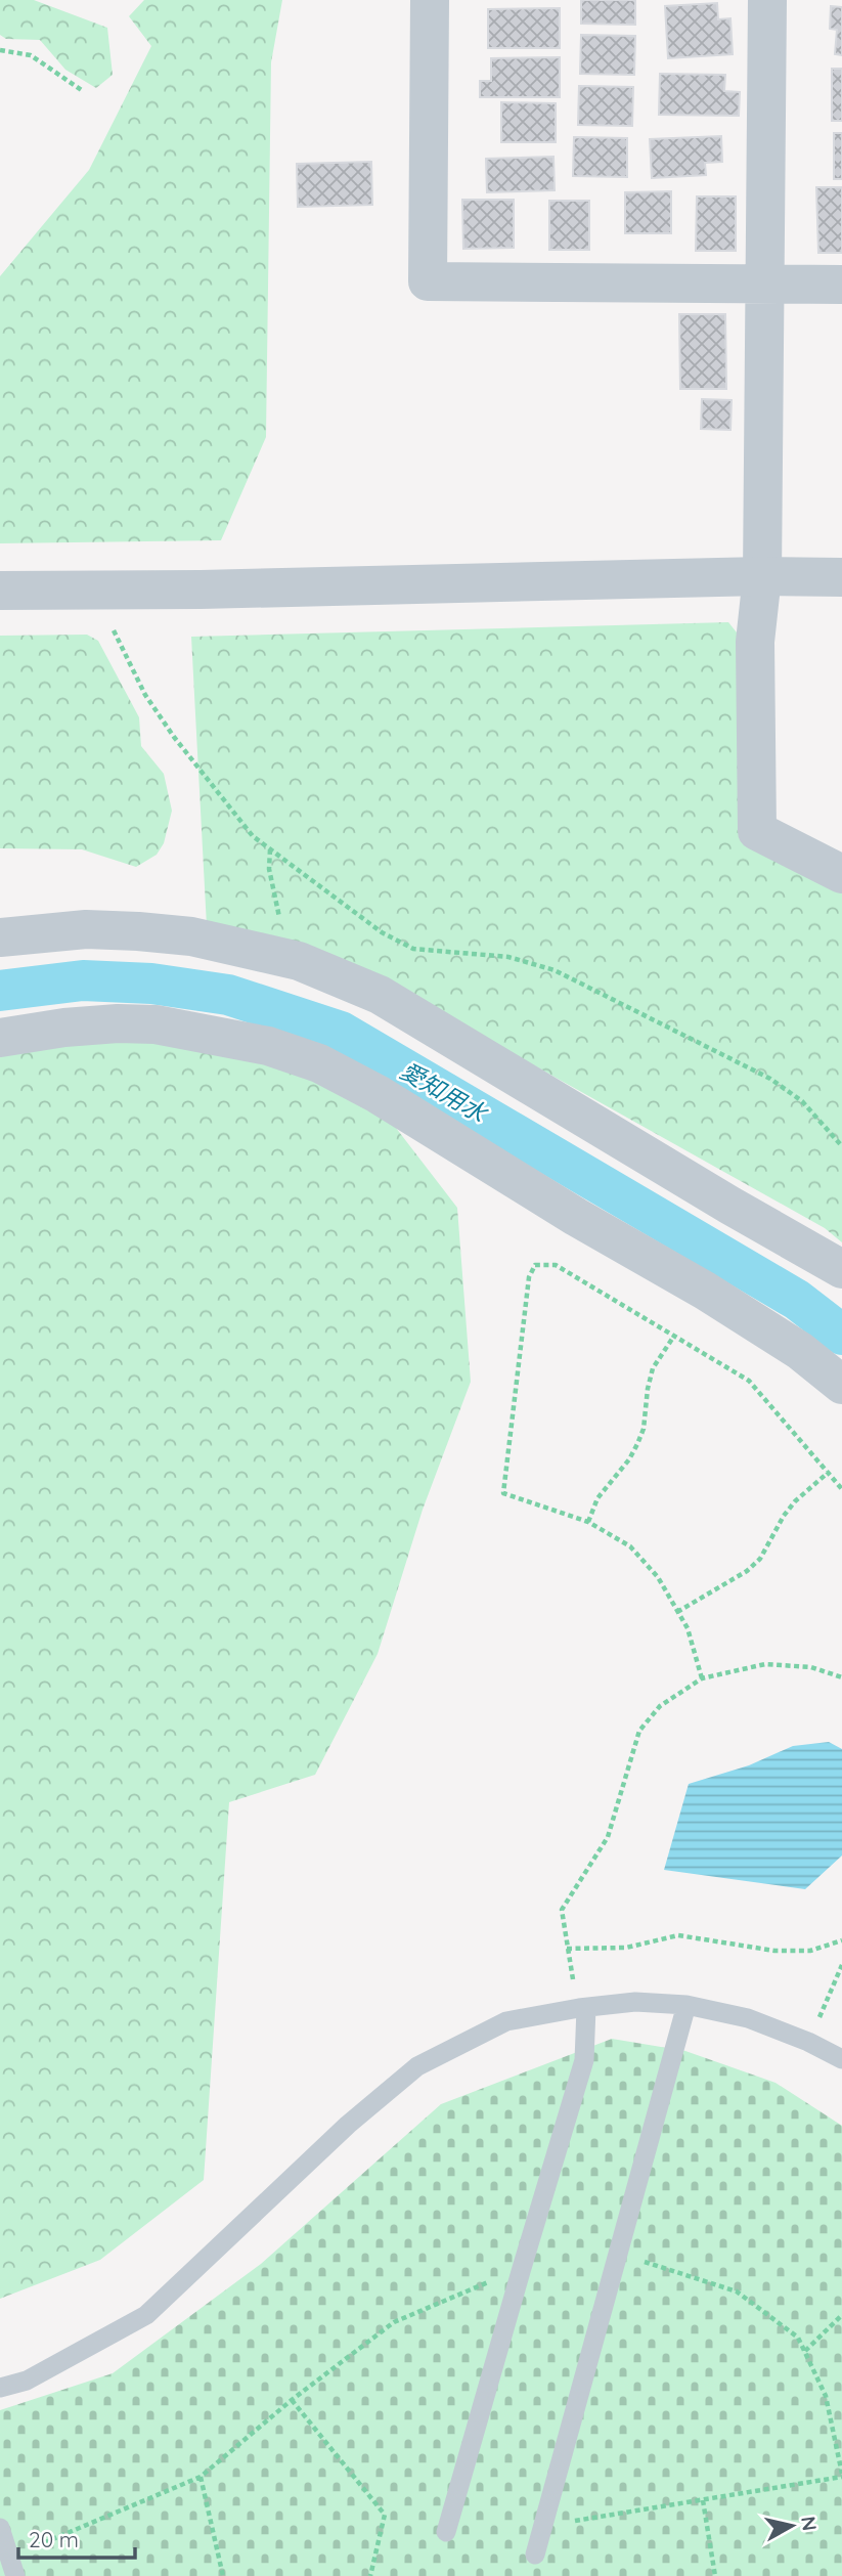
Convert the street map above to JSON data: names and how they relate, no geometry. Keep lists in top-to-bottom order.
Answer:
{
  "water": ["愛知用水"],
  "scale_bar": "20 m",
  "north": "right"
}
